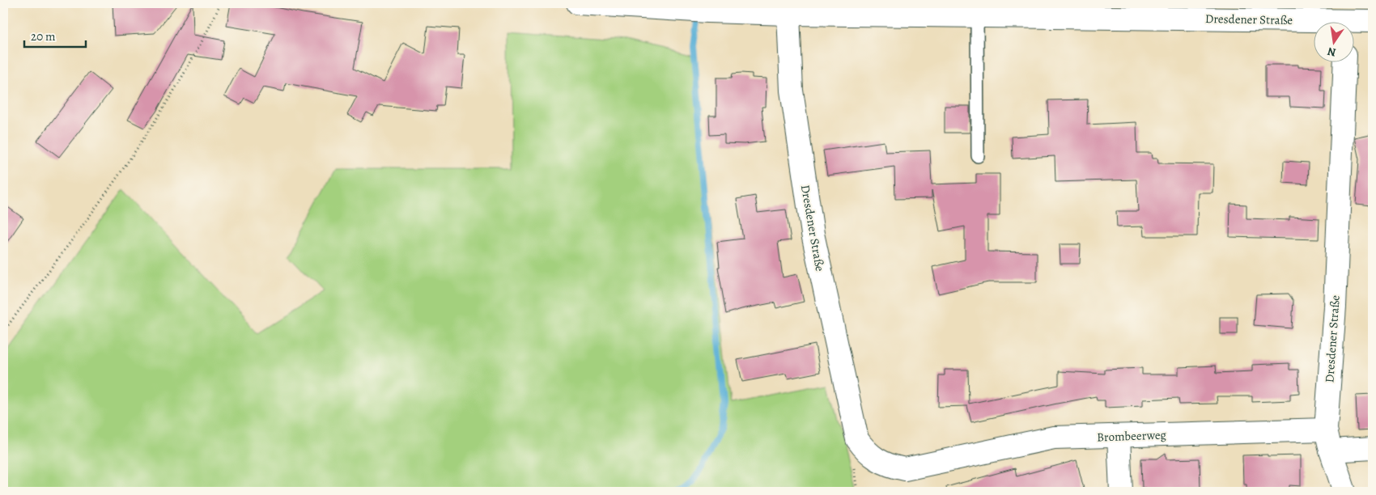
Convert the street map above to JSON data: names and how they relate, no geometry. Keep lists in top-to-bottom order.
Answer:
{
  "streets": {
    "street": ["Dresdener Straße", "Brombeerweg"]
  },
  "crossings": [
    ["Dresdener Straße", "Brombeerweg"]
  ],
  "scale_bar": "20 m",
  "north": "bottom"
}
